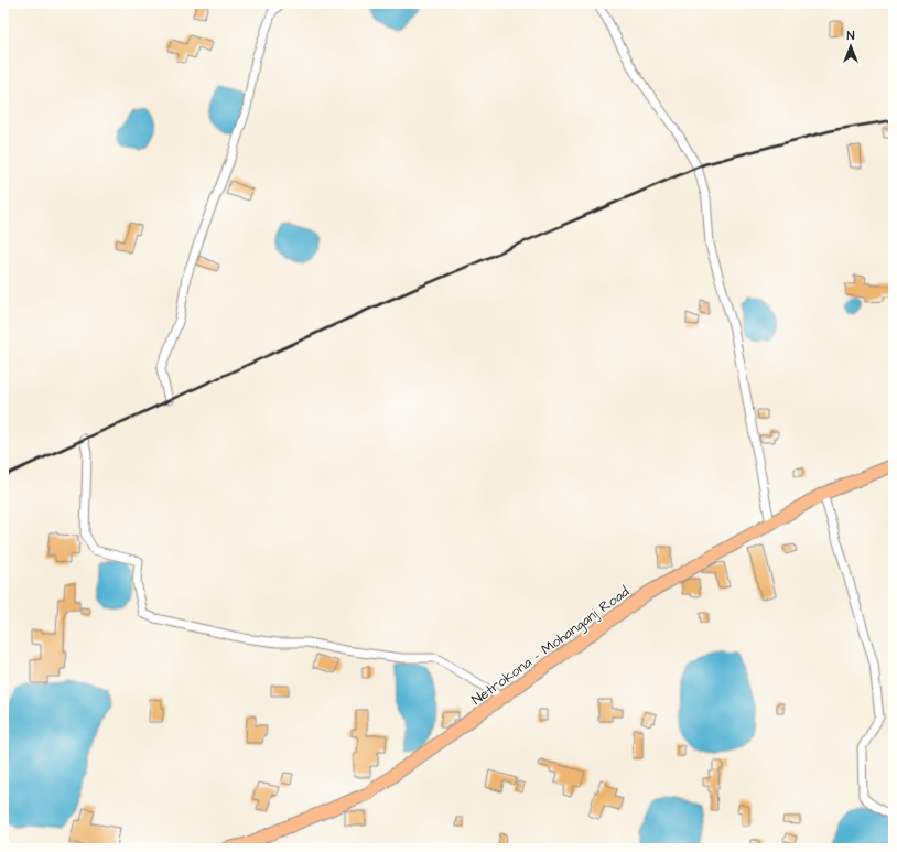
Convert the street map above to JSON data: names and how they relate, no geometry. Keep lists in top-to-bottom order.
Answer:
{
  "streets": {
    "main road": ["Netrokona - Mohanganj Road"]
  },
  "north": "top"
}
